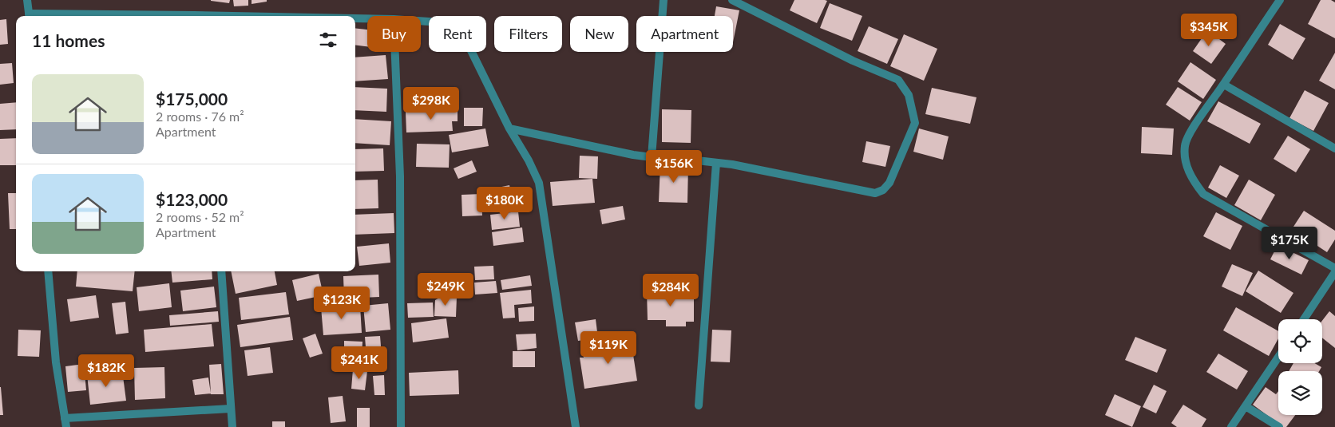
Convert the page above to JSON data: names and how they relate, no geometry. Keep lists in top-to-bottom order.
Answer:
{
  "page": {
    "price": [
      "$345K",
      "$298K",
      "$156K",
      "$180K",
      "$175K",
      "$249K",
      "$284K",
      "$123K",
      "$119K",
      "$241K",
      "$182K"
    ],
    "chip": [
      "Buy",
      "Rent",
      "Filters",
      "New",
      "Apartment"
    ],
    "heading": "11 homes",
    "list": [
      {
        "name": "$175,000",
        "note": "2 rooms · 76 m² · Apartment"
      },
      {
        "name": "$123,000",
        "note": "2 rooms · 52 m² · Apartment"
      }
    ]
  }
}
